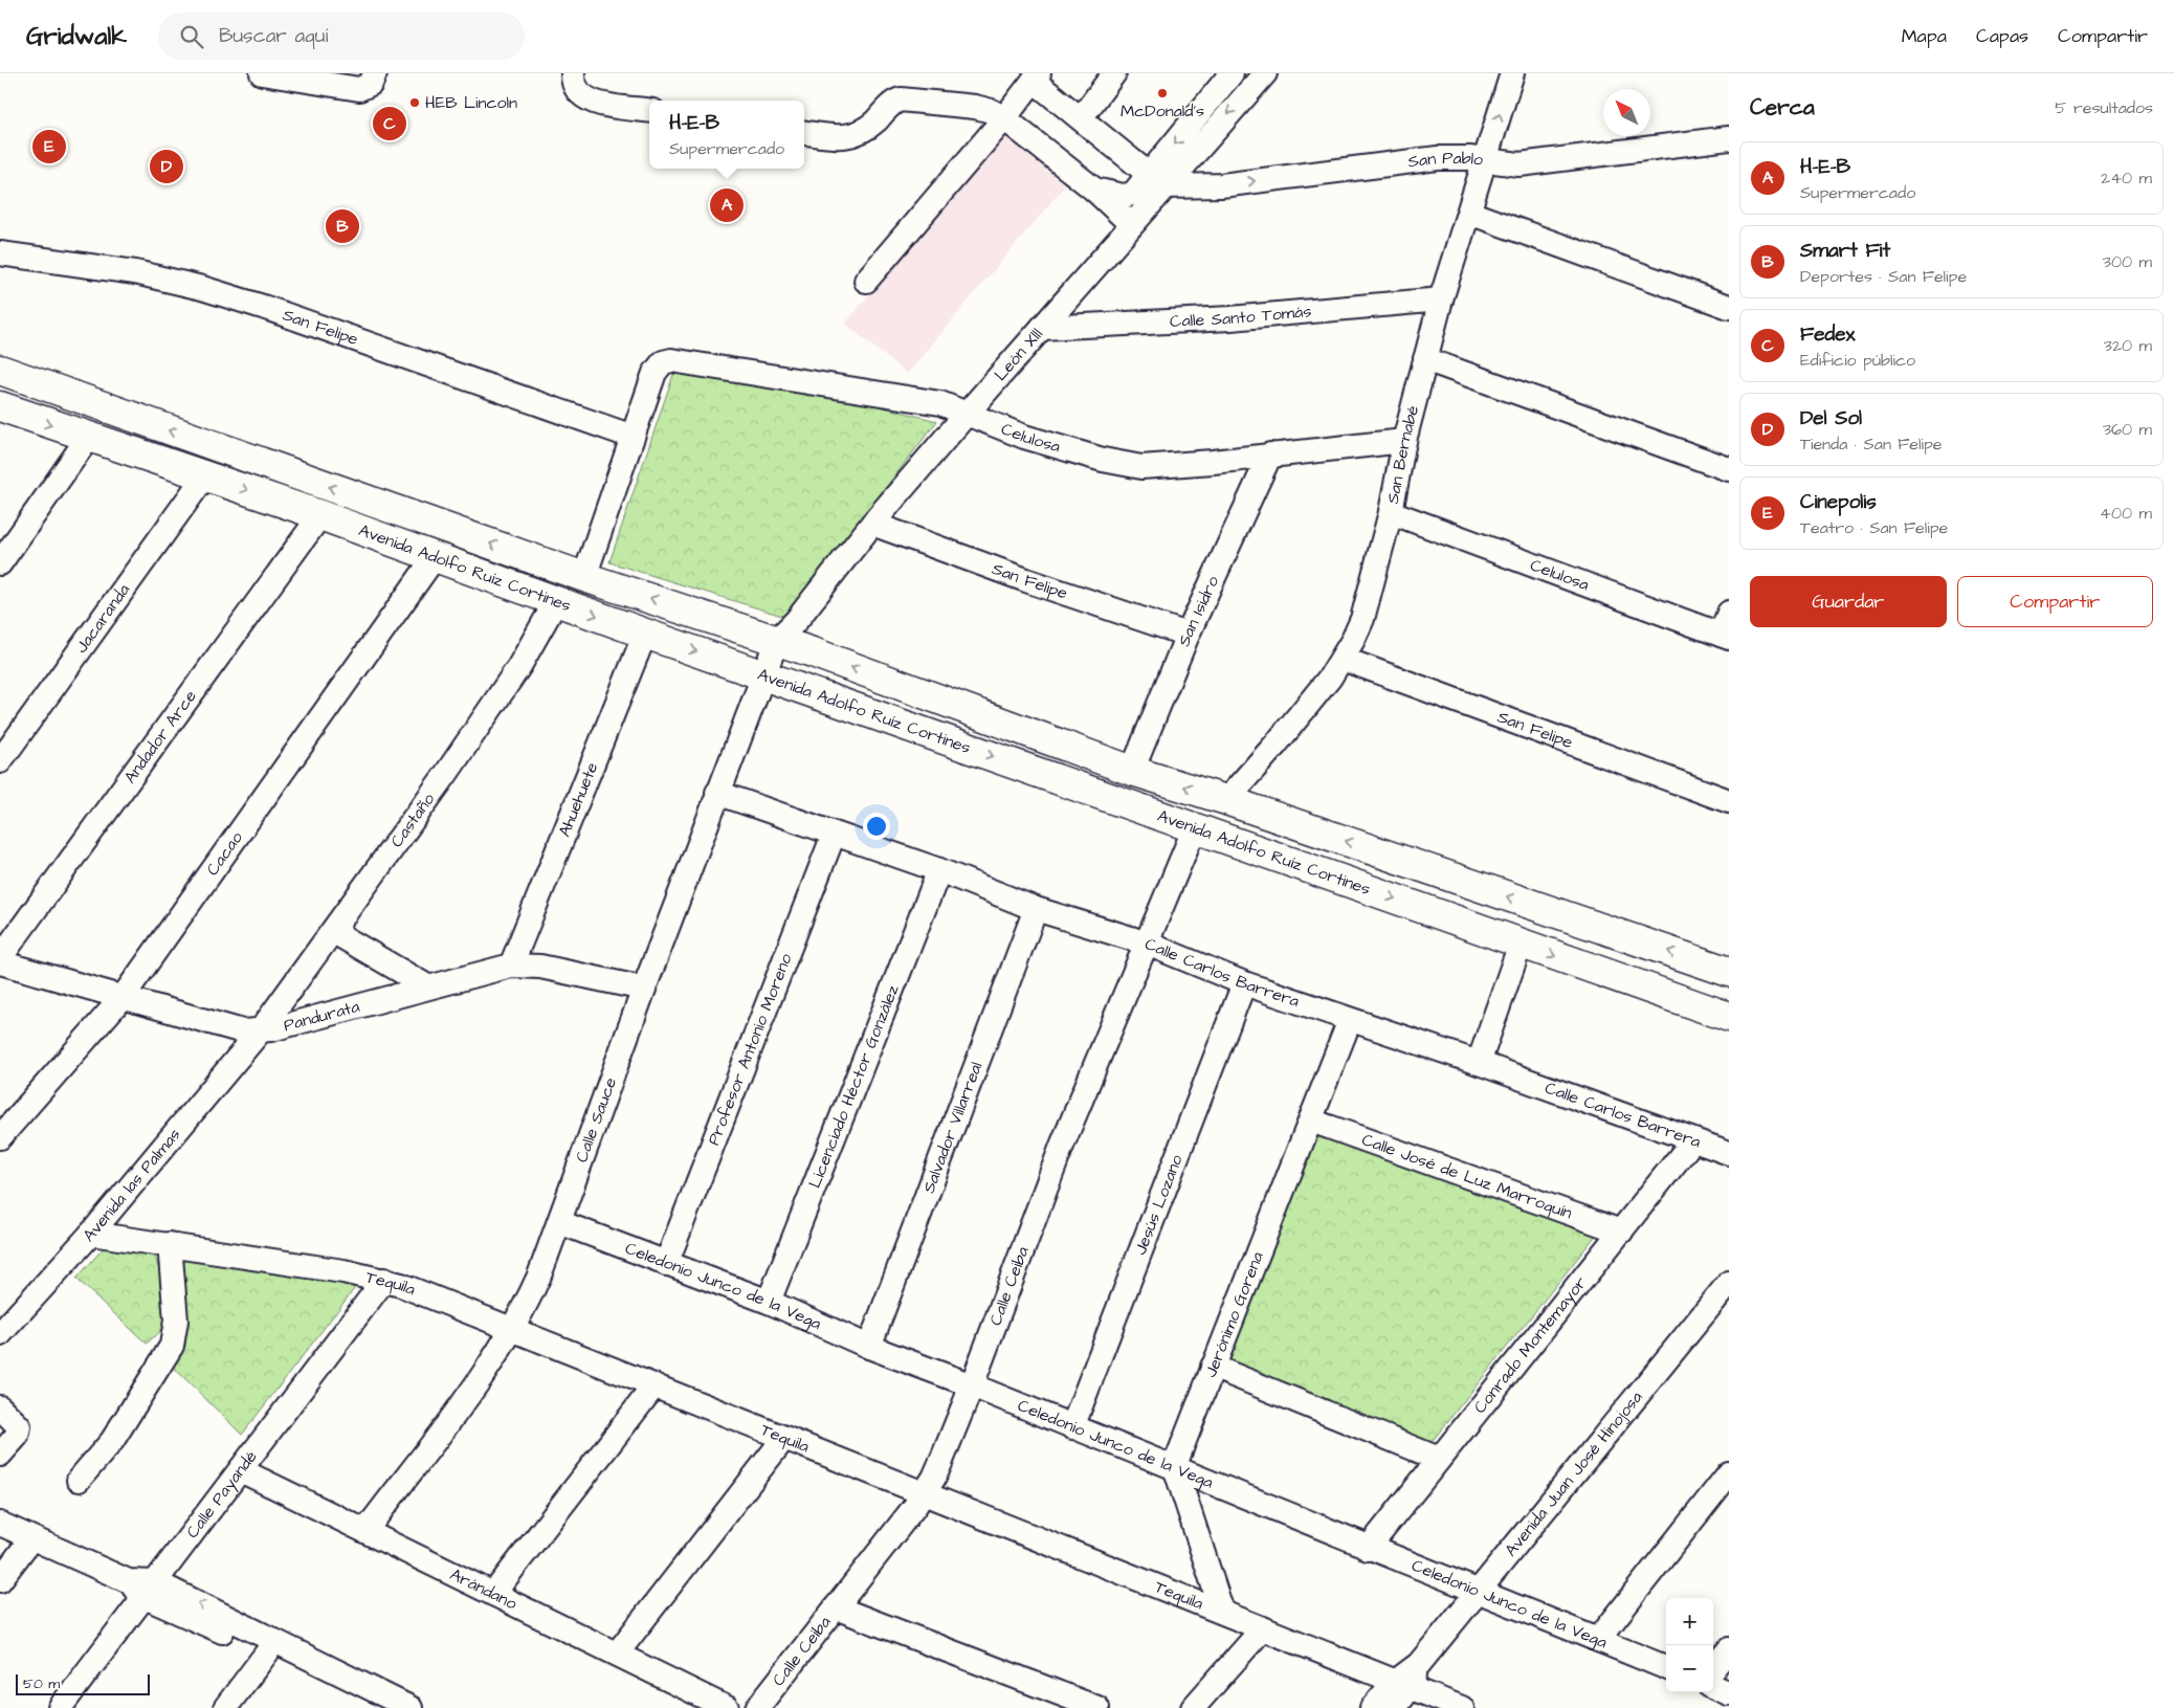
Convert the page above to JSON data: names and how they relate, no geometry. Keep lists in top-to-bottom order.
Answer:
{
  "streets": {
    "main road": ["Avenida Adolfo Ruíz Cortines"],
    "street": [
      "San Pablo",
      "Calle Santo Tomás",
      "San Felipe",
      "León Xlll",
      "Celulosa",
      "San Bernabé",
      "San Isidro",
      "Jacaranda",
      "Andador Arce",
      "Ahuehuete",
      "Castaño",
      "Cacao",
      "Calle Carlos Barrera",
      "Pandurata",
      "Profesor Antonio Moreno",
      "Licenciado Héctor González",
      "Calle Sauce",
      "Salvador Villarreal",
      "Calle José de Luz Marroquín",
      "Avenida las Palmas",
      "Jesús Lozano",
      "Tequila",
      "Celedonio Junco de la Vega",
      "Calle Ceiba",
      "Jerónimo Gorena",
      "Conrado Montemayor",
      "Avenida Juan José Hinojosa",
      "Calle Payandé",
      "Arándano"
    ]
  },
  "crossings": [
    ["San Pablo", "León Xlll"],
    ["San Pablo", "San Bernabé"],
    ["Calle Santo Tomás", "León Xlll"],
    ["Calle Santo Tomás", "San Bernabé"],
    ["San Felipe", "León Xlll"],
    ["San Felipe", "Celulosa"],
    ["San Felipe", "San Bernabé"],
    ["San Felipe", "San Isidro"],
    ["León Xlll", "Celulosa"],
    ["León Xlll", "Avenida Adolfo Ruíz Cortines"],
    ["León Xlll", "Calle Sauce"],
    ["Celulosa", "San Bernabé"],
    ["Celulosa", "San Isidro"],
    ["San Bernabé", "Avenida Adolfo Ruíz Cortines"],
    ["Avenida Adolfo Ruíz Cortines", "San Isidro"],
    ["Avenida Adolfo Ruíz Cortines", "Jacaranda"],
    ["Avenida Adolfo Ruíz Cortines", "Andador Arce"],
    ["Avenida Adolfo Ruíz Cortines", "Ahuehuete"],
    ["Avenida Adolfo Ruíz Cortines", "Castaño"],
    ["Avenida Adolfo Ruíz Cortines", "Cacao"],
    ["Avenida Adolfo Ruíz Cortines", "Calle Sauce"],
    ["Avenida Adolfo Ruíz Cortines", "Calle Ceiba"],
    ["Ahuehuete", "Pandurata"],
    ["Castaño", "Pandurata"],
    ["Castaño", "Avenida las Palmas"],
    ["Cacao", "Pandurata"],
    ["Calle Carlos Barrera", "Profesor Antonio Moreno"],
    ["Calle Carlos Barrera", "Licenciado Héctor González"],
    ["Calle Carlos Barrera", "Calle Sauce"],
    ["Calle Carlos Barrera", "Salvador Villarreal"],
    ["Calle Carlos Barrera", "Jesús Lozano"],
    ["Calle Carlos Barrera", "Calle Ceiba"],
    ["Calle Carlos Barrera", "Jerónimo Gorena"],
    ["Calle Carlos Barrera", "Conrado Montemayor"],
    ["Pandurata", "Calle Sauce"],
    ["Pandurata", "Avenida las Palmas"],
    ["Profesor Antonio Moreno", "Celedonio Junco de la Vega"],
    ["Licenciado Héctor González", "Celedonio Junco de la Vega"],
    ["Calle Sauce", "Tequila"],
    ["Calle Sauce", "Celedonio Junco de la Vega"],
    ["Calle Sauce", "Arándano"],
    ["Salvador Villarreal", "Celedonio Junco de la Vega"],
    ["Calle José de Luz Marroquín", "Jerónimo Gorena"],
    ["Calle José de Luz Marroquín", "Conrado Montemayor"],
    ["Avenida las Palmas", "Tequila"],
    ["Jesús Lozano", "Celedonio Junco de la Vega"],
    ["Tequila", "Calle Ceiba"],
    ["Tequila", "Avenida Juan José Hinojosa"],
    ["Tequila", "Calle Payandé"],
    ["Celedonio Junco de la Vega", "Calle Ceiba"],
    ["Celedonio Junco de la Vega", "Jerónimo Gorena"],
    ["Celedonio Junco de la Vega", "Conrado Montemayor"],
    ["Celedonio Junco de la Vega", "Avenida Juan José Hinojosa"],
    ["Calle Payandé", "Arándano"]
  ],
  "one_way": ["San Pablo"],
  "places": ["McDonald's", "HEB Lincoln"],
  "scale_bar": "50 m",
  "north": "top left",
  "page": {
    "header": "Gridwalk",
    "search": "Buscar aquí",
    "nav": ["Mapa", "Capas", "Compartir"],
    "heading": ["Cerca", "5 resultados"],
    "popup": ["H-E-B", "Supermercado"],
    "pins": [
      "C",
      "E",
      "D",
      "A",
      "B"
    ],
    "list": [
      {
        "mark": "A",
        "name": "H-E-B",
        "note": "Supermercado",
        "value": "240 m"
      },
      {
        "mark": "B",
        "name": "Smart Fit",
        "note": "Deportes · San Felipe",
        "value": "300 m"
      },
      {
        "mark": "C",
        "name": "Fedex",
        "note": "Edificio público",
        "value": "320 m"
      },
      {
        "mark": "D",
        "name": "Del Sol",
        "note": "Tienda · San Felipe",
        "value": "360 m"
      },
      {
        "mark": "E",
        "name": "Cinepolis",
        "note": "Teatro · San Felipe",
        "value": "400 m"
      }
    ],
    "buttons": ["Guardar", "Compartir"],
    "map_buttons": ["+", "−"],
    "scale": "50 m"
  }
}
